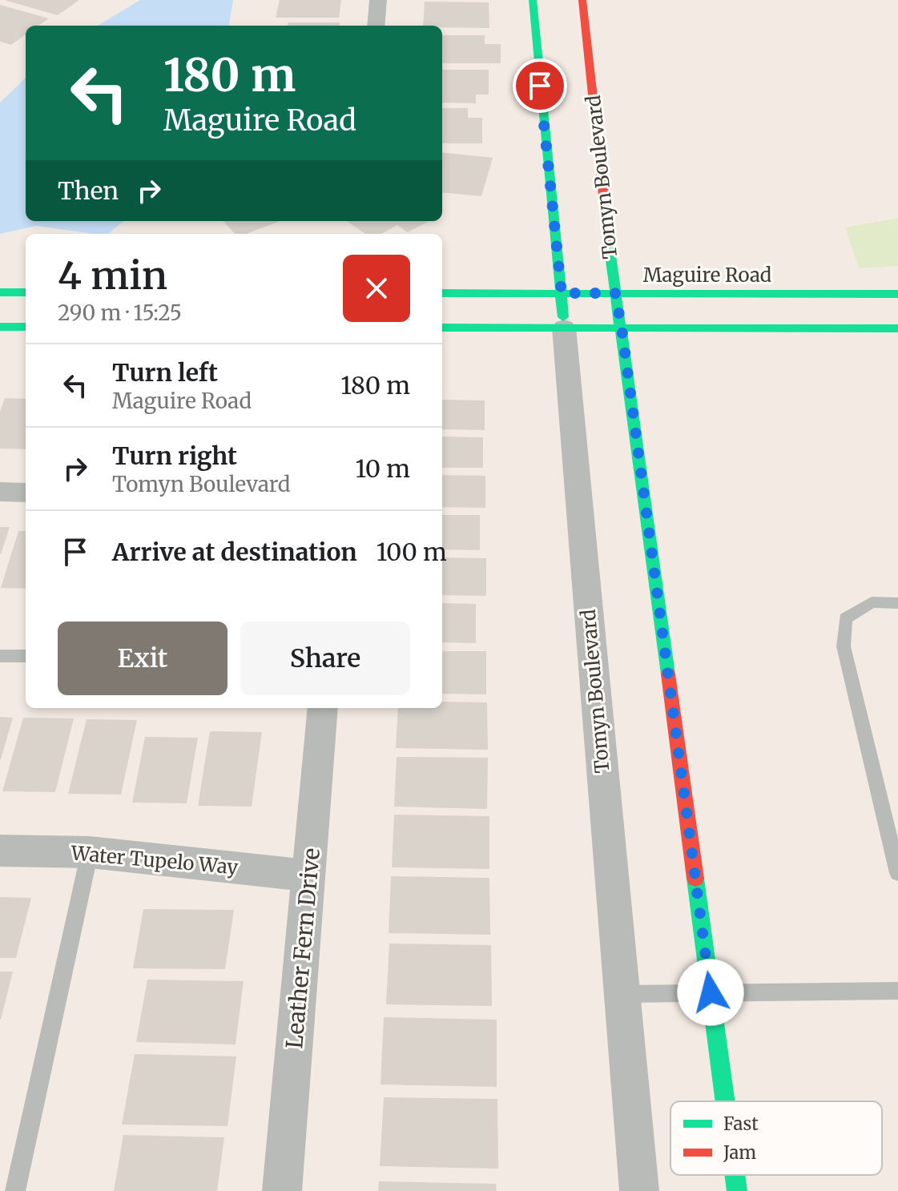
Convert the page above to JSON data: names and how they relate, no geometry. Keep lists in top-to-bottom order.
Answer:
{
  "streets": {
    "street": [
      "Tomyn Boulevard",
      "Maguire Road",
      "Water Tupelo Way",
      "Leather Fern Drive"
    ]
  },
  "crossings": [
    ["Tomyn Boulevard", "Maguire Road"],
    ["Water Tupelo Way", "Leather Fern Drive"]
  ],
  "legend": ["Fast", "Jam"],
  "page": {
    "turn": ["180 m", "Maguire Road"],
    "then": "Then",
    "heading": ["4 min", "290 m · 15:25"],
    "list": [
      {
        "name": "Turn left",
        "note": "Maguire Road",
        "value": "180 m"
      },
      {
        "name": "Turn right",
        "note": "Tomyn Boulevard",
        "value": "10 m"
      },
      {
        "name": "Arrive at destination",
        "value": "100 m"
      }
    ],
    "buttons": ["Exit", "Share"]
  }
}
